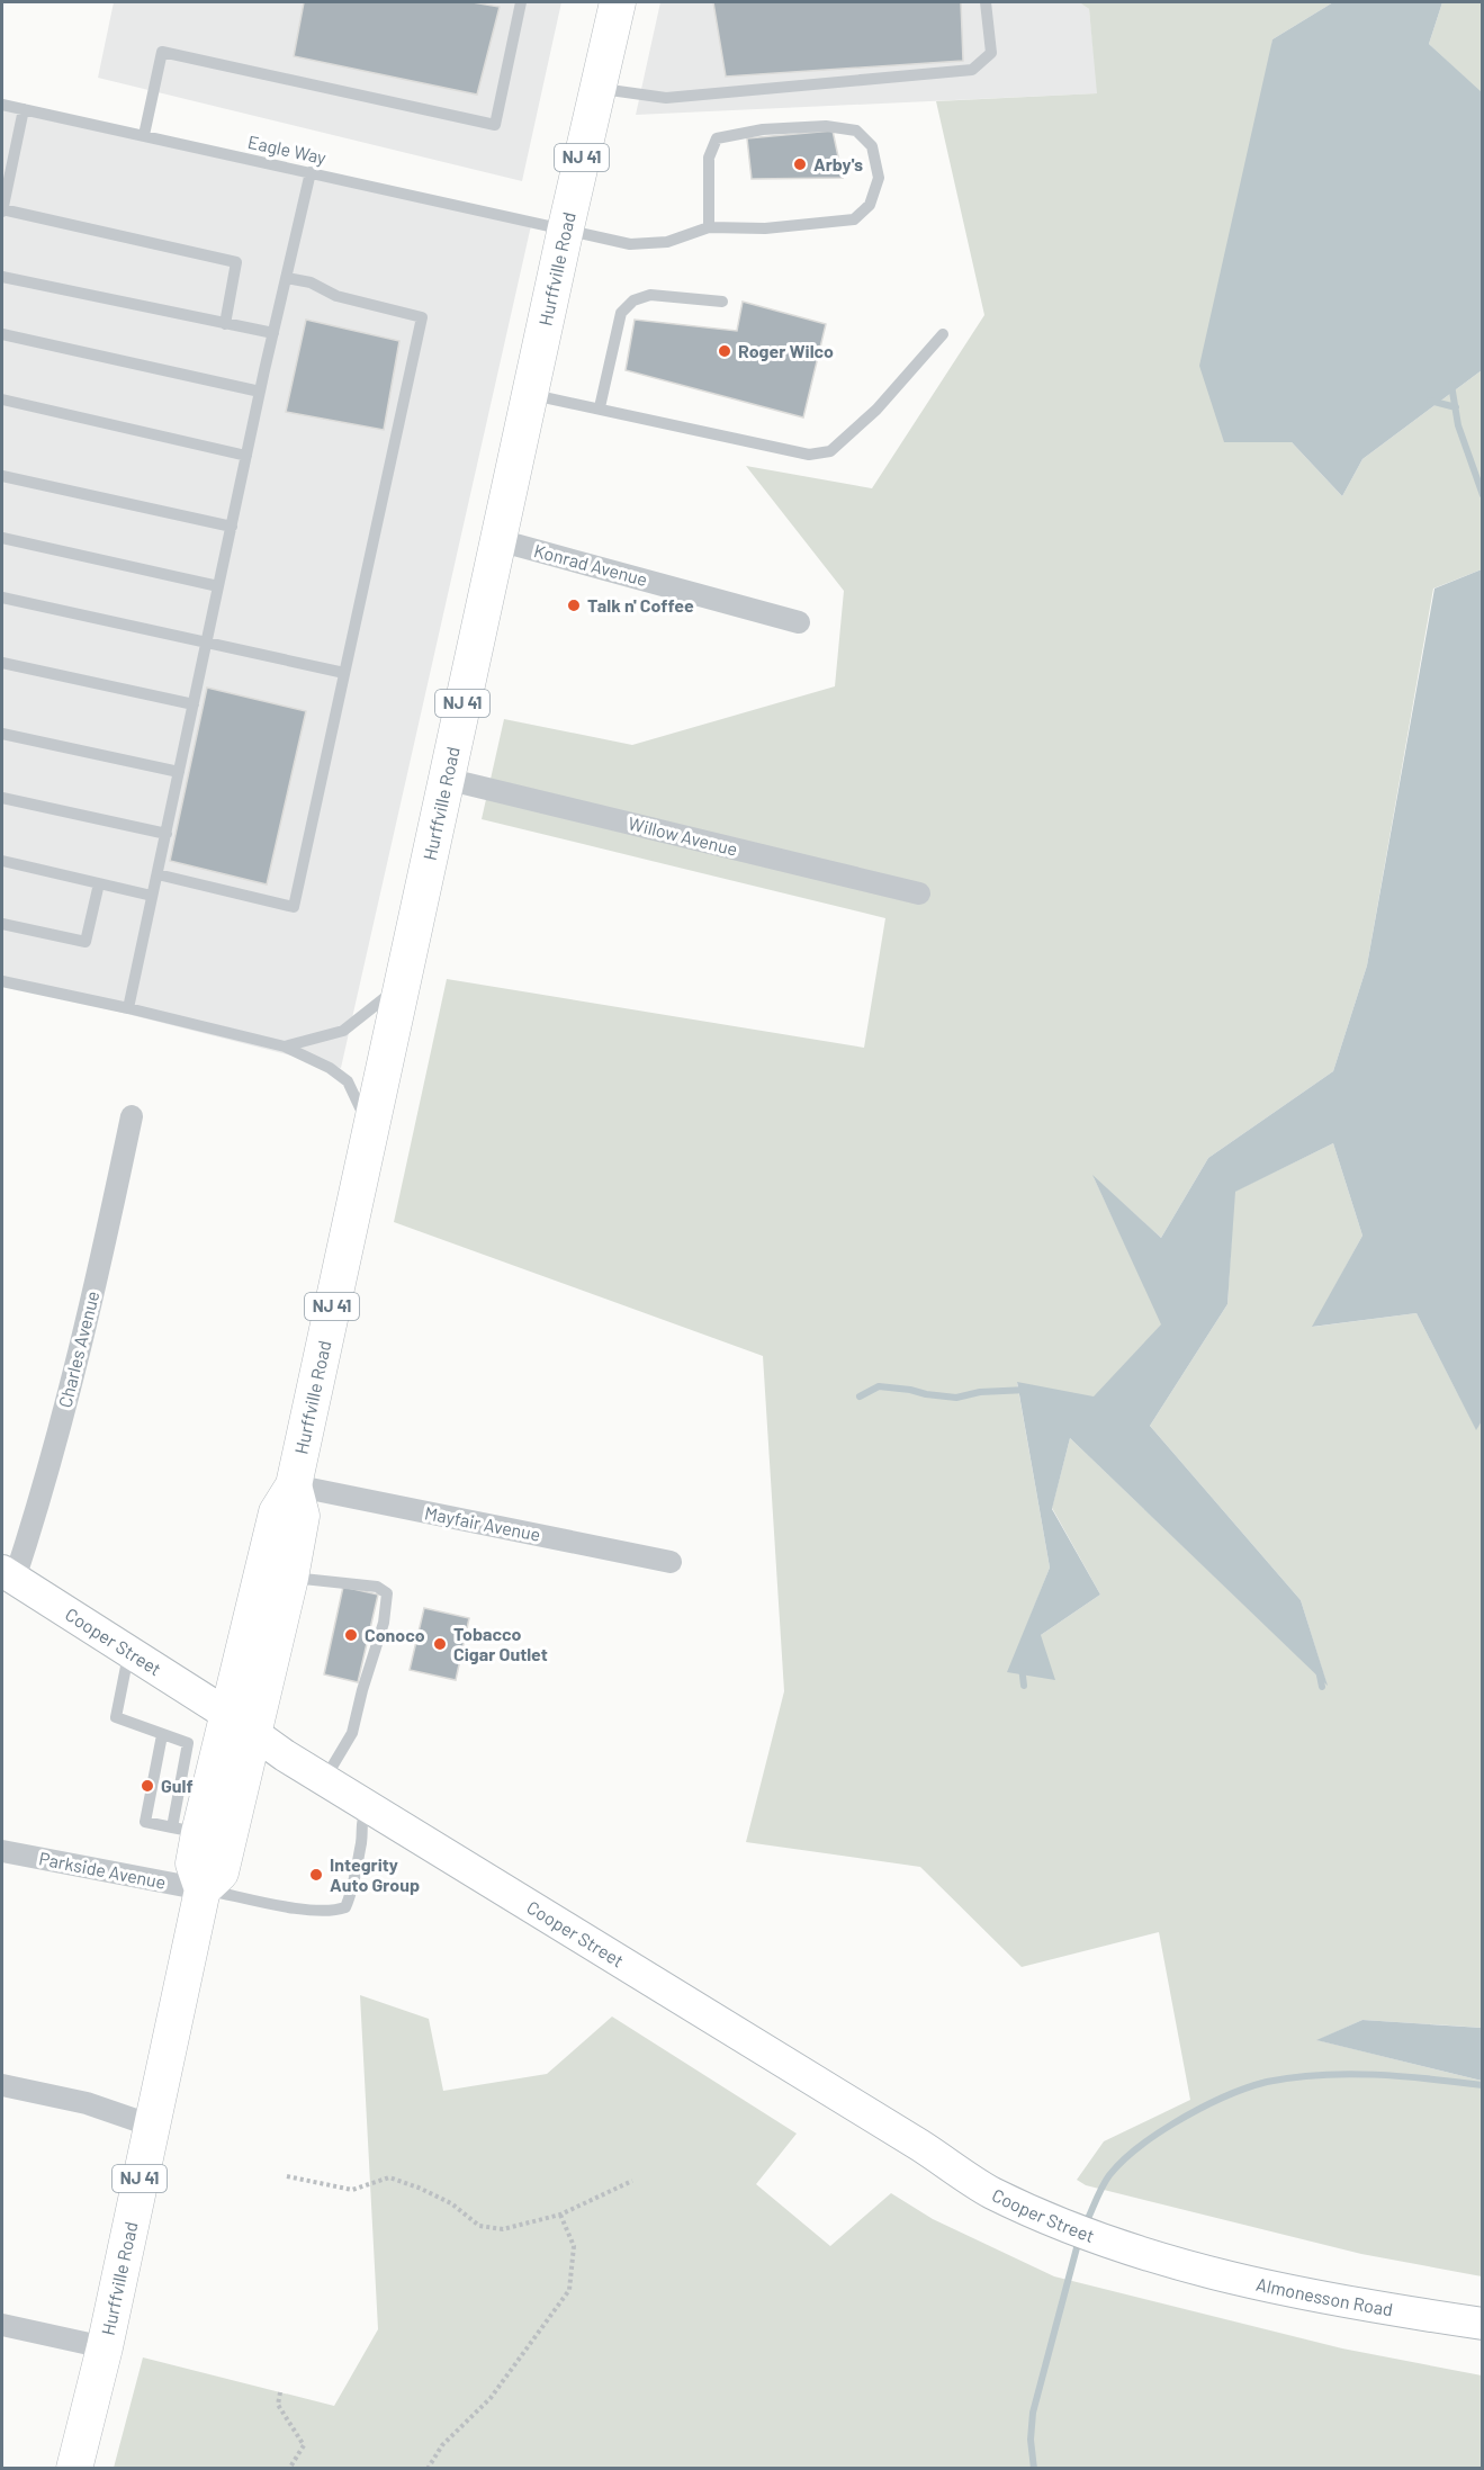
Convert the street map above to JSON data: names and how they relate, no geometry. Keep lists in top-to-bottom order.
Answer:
{
  "streets": {
    "main road": [
      "NJ 41",
      "Hurffville Road",
      "Cooper Street",
      "Almonesson Road"
    ],
    "street": [
      "Konrad Avenue",
      "Willow Avenue",
      "Charles Avenue",
      "Mayfair Avenue",
      "Parkside Avenue"
    ],
    "lane": ["Eagle Way"]
  },
  "crossings": [
    ["Eagle Way", "Hurffville Road"],
    ["Hurffville Road", "Konrad Avenue"],
    ["Hurffville Road", "Willow Avenue"],
    ["Hurffville Road", "Mayfair Avenue"],
    ["Hurffville Road", "Cooper Street"],
    ["Hurffville Road", "Parkside Avenue"],
    ["Charles Avenue", "Cooper Street"],
    ["Cooper Street", "Almonesson Road"]
  ],
  "places": [
    "Arby's",
    "Roger Wilco",
    "Talk n' Coffee",
    "Conoco",
    "Tobacco Cigar Outlet",
    "Gulf",
    "Integrity Auto Group"
  ]
}
